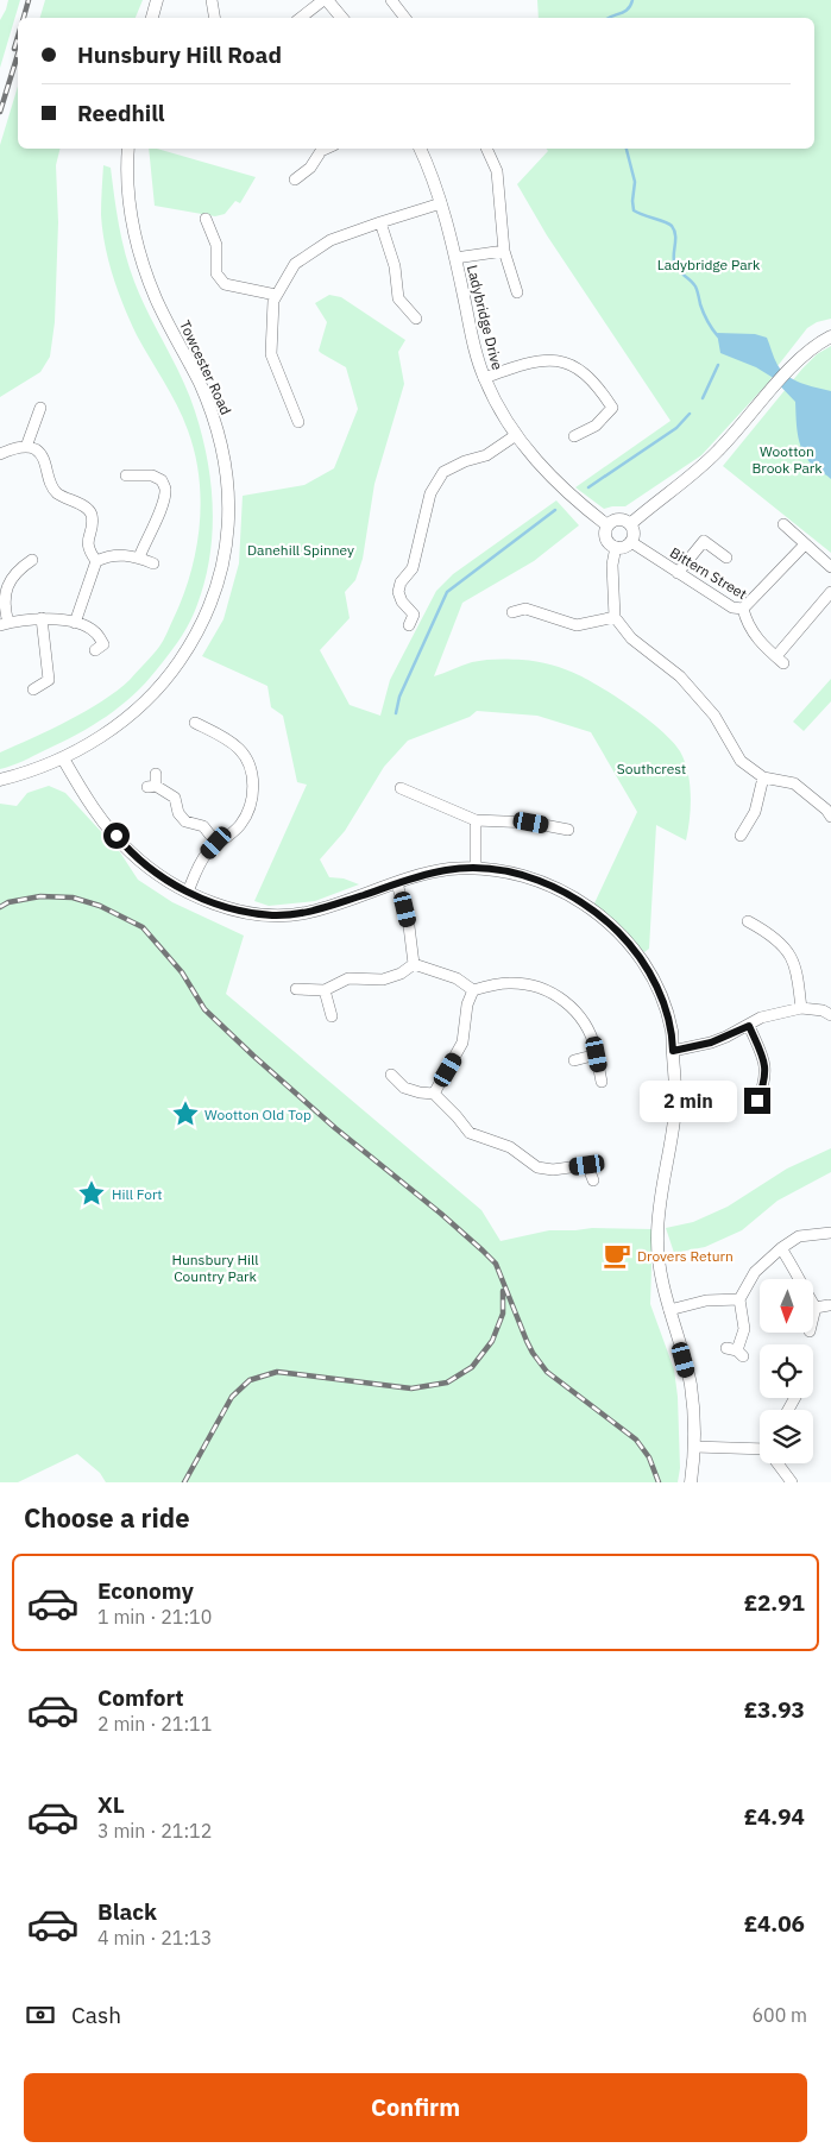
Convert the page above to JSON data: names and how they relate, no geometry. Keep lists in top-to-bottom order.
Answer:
{
  "streets": {
    "street": ["Ladybridge Drive", "Towcester Road", "Bittern Street"]
  },
  "crossings": [
    ["Ladybridge Drive", "Bittern Street"]
  ],
  "parks": [
    "Ladybridge Park",
    "Wootton Brook Park",
    "Danehill Spinney",
    "Southcrest",
    "Hunsbury Hill Country Park"
  ],
  "places": {
    "place": ["Wootton Old Top", "Hill Fort"],
    "cafe": ["Drovers Return"]
  },
  "north": "bottom",
  "page": {
    "banner": ["Hunsbury Hill Road", "Reedhill"],
    "bubble": "2 min",
    "heading": "Choose a ride",
    "list": [
      {
        "name": "Economy",
        "note": "1 min · 21:10",
        "value": "£2.91"
      },
      {
        "name": "Comfort",
        "note": "2 min · 21:11",
        "value": "£3.93"
      },
      {
        "name": "XL",
        "note": "3 min · 21:12",
        "value": "£4.94"
      },
      {
        "name": "Black",
        "note": "4 min · 21:13",
        "value": "£4.06"
      }
    ],
    "pay": ["Cash", "600 m"],
    "buttons": "Confirm"
  }
}
